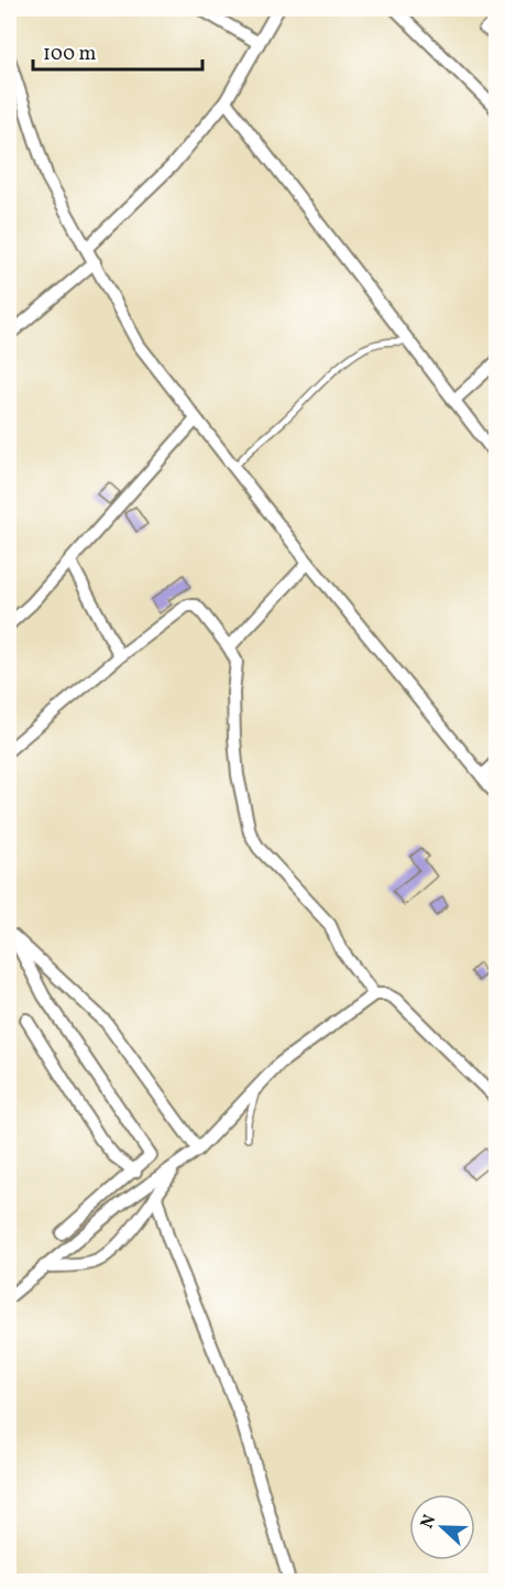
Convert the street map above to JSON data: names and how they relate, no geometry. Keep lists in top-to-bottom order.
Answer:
{
  "scale_bar": "100 m",
  "north": "left"
}
